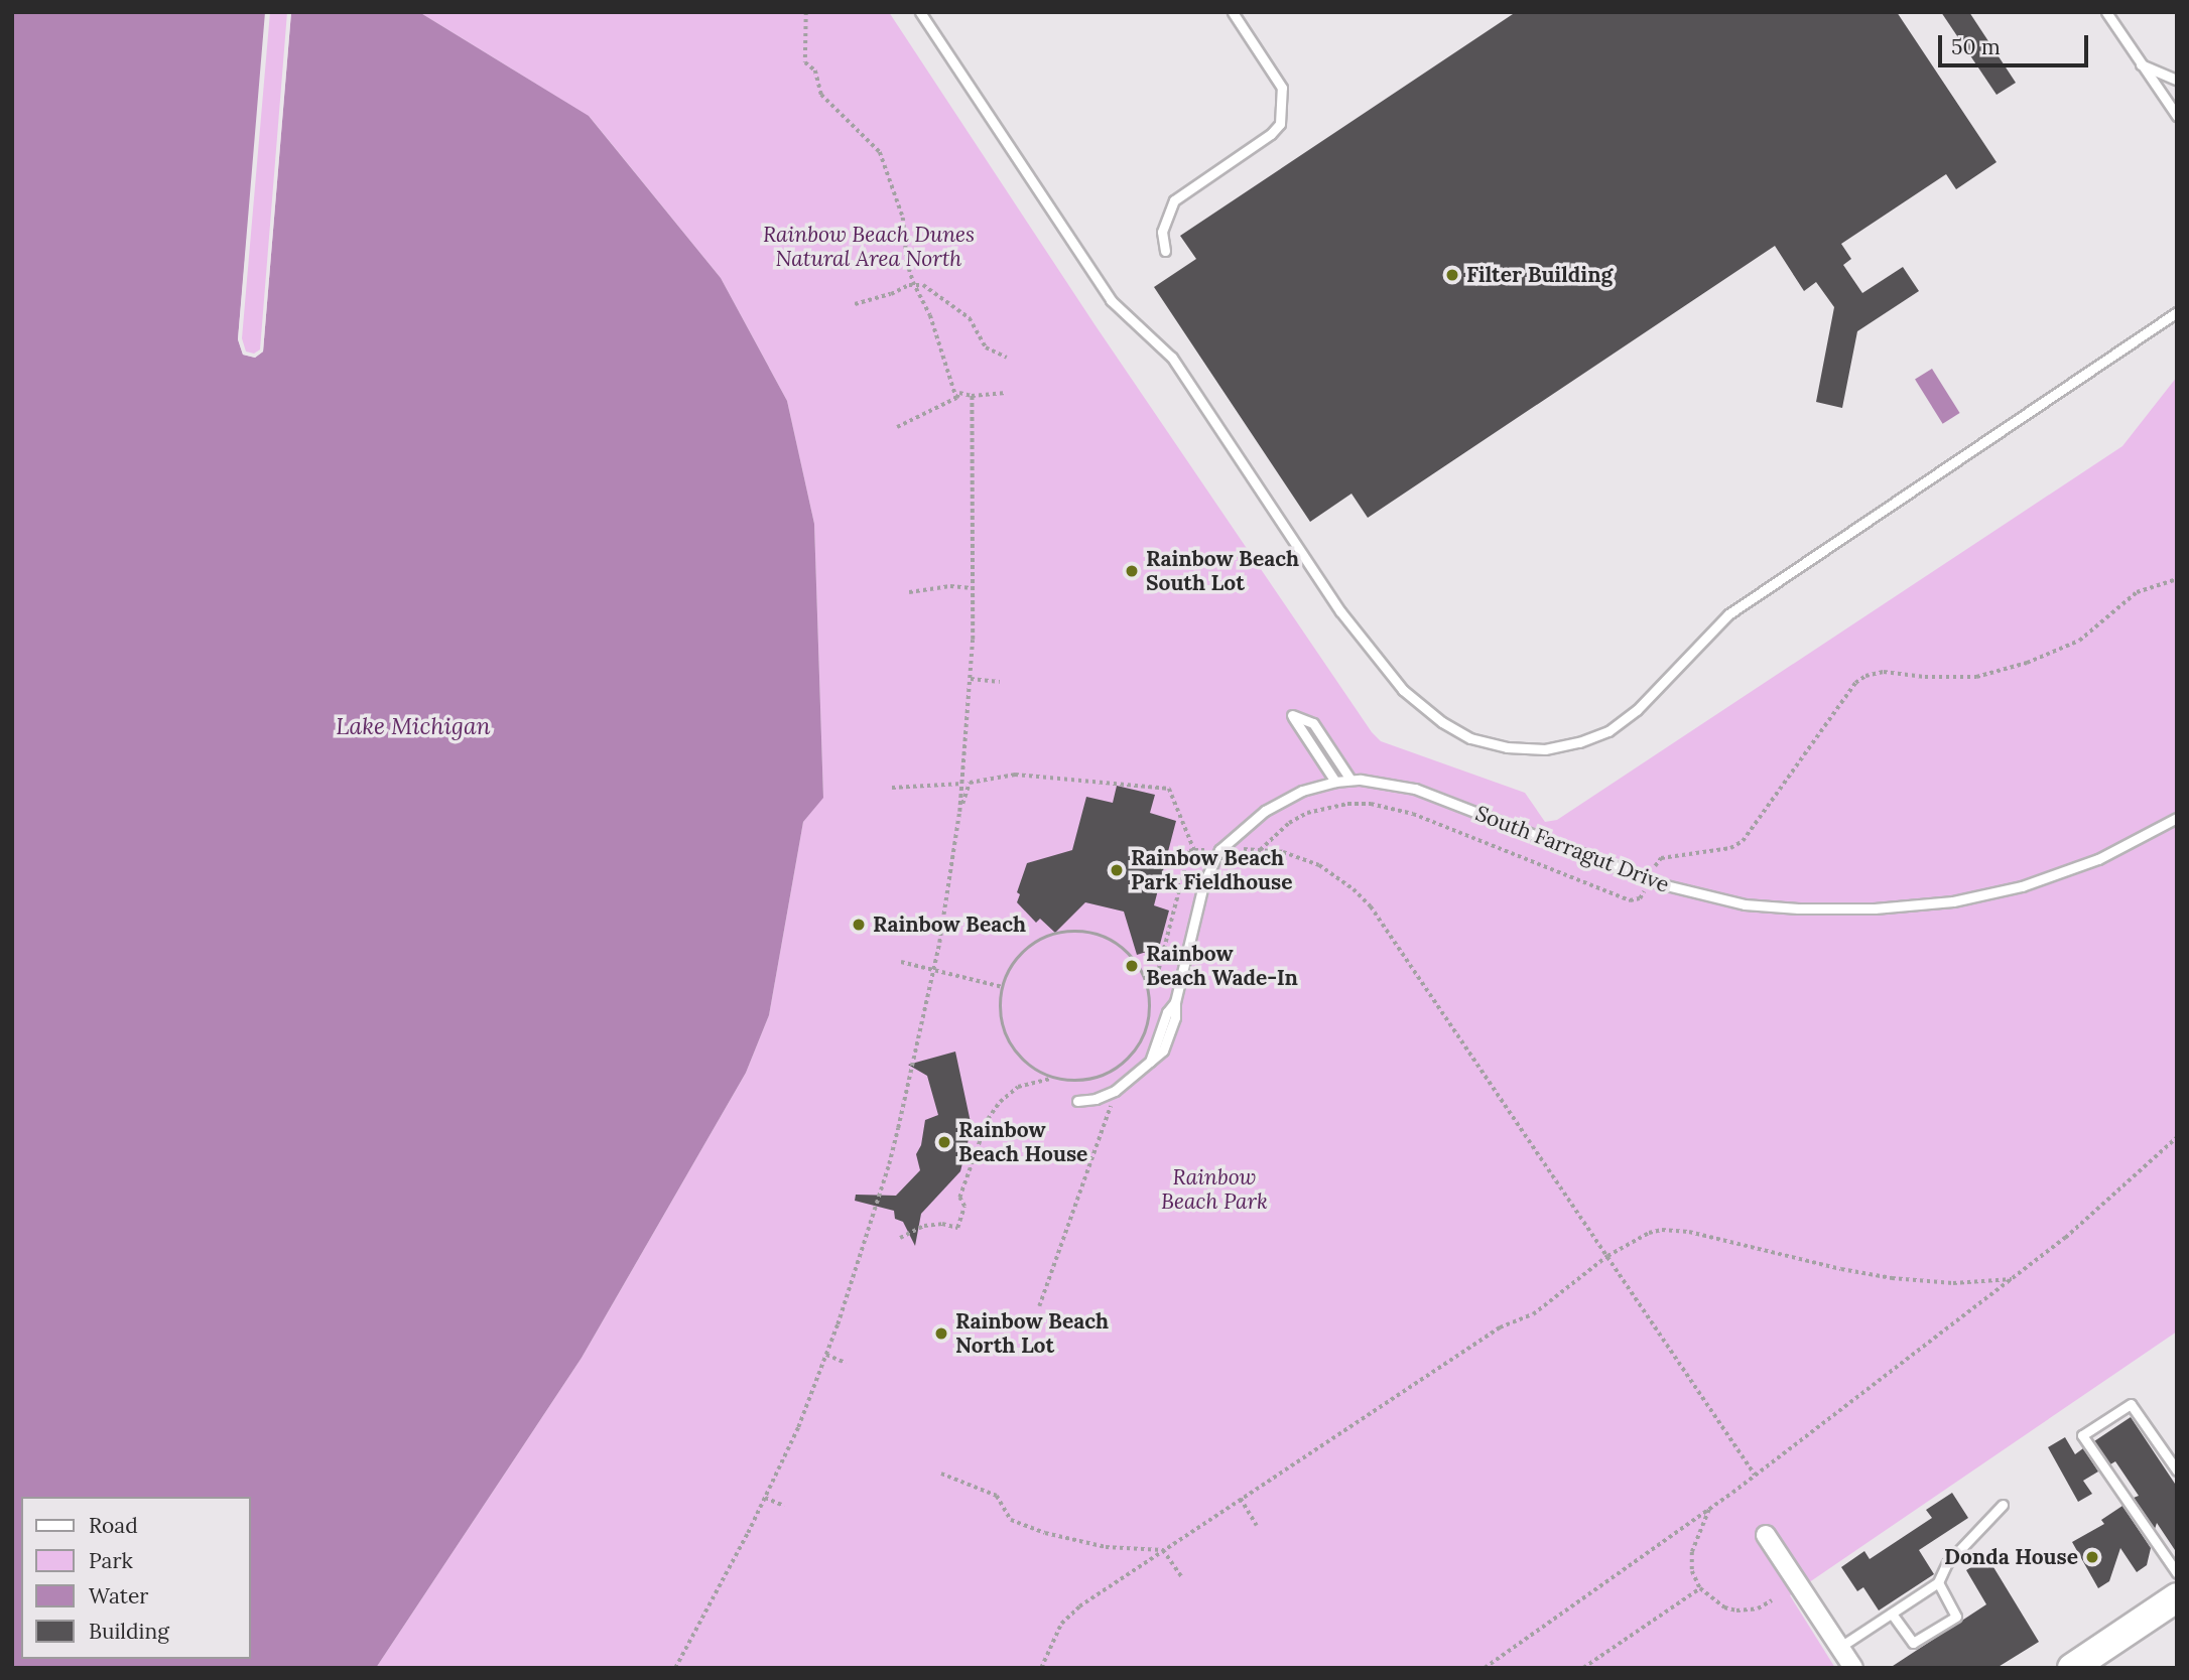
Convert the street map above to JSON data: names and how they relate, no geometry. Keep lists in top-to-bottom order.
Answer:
{
  "streets": {
    "lane": ["South Farragut Drive"]
  },
  "water": ["Lake Michigan"],
  "parks": ["Rainbow Beach Dunes Natural Area North", "Rainbow Beach Park"],
  "places": [
    "Filter Building",
    "Rainbow Beach South Lot",
    "Rainbow Beach Park Fieldhouse",
    "Rainbow Beach",
    "Rainbow Beach Wade-In",
    "Rainbow Beach House",
    "Rainbow Beach North Lot",
    "Donda House"
  ],
  "legend": [
    "Road",
    "Park",
    "Water",
    "Building"
  ],
  "scale_bar": "50 m"
}
